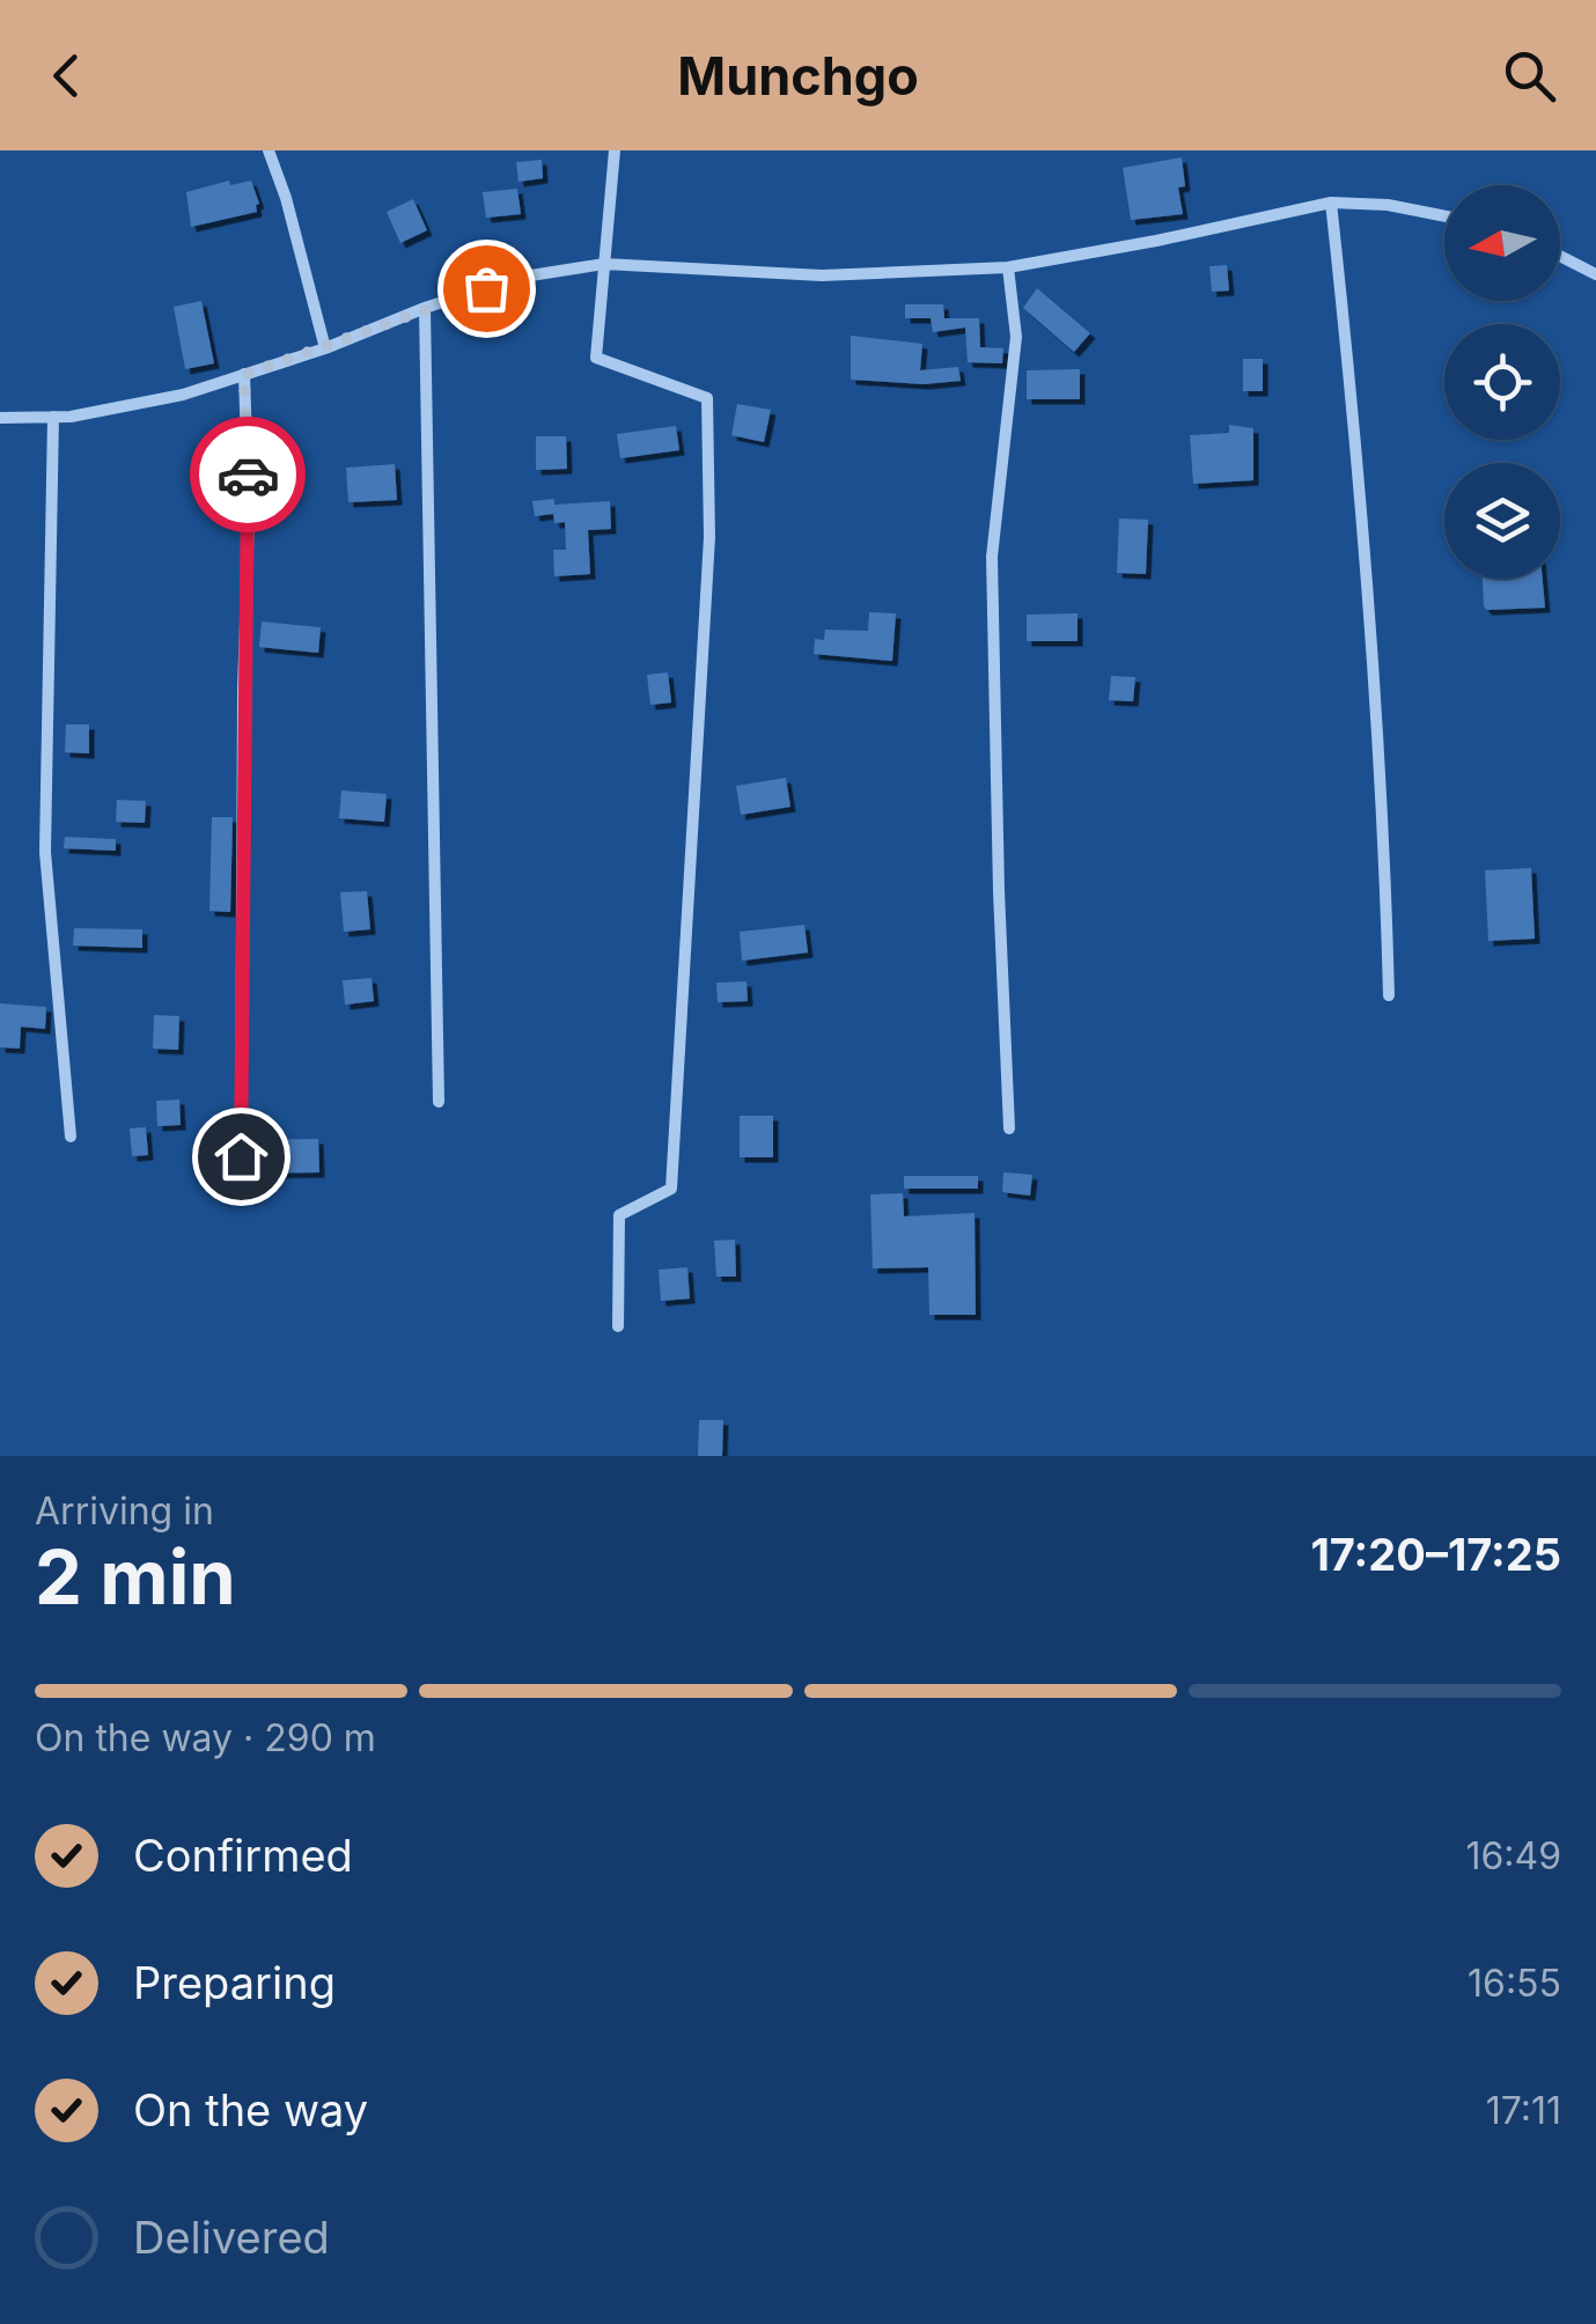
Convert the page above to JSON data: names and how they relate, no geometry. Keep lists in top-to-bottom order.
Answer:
{
  "north": "left",
  "page": {
    "header": "Munchgo",
    "heading": ["2 min", "Arriving in", "17:20–17:25"],
    "bar": "On the way · 290 m",
    "list": [
      ["Confirmed", "16:49"],
      ["Preparing", "16:55"],
      ["On the way", "17:11"],
      "Delivered"
    ]
  }
}
